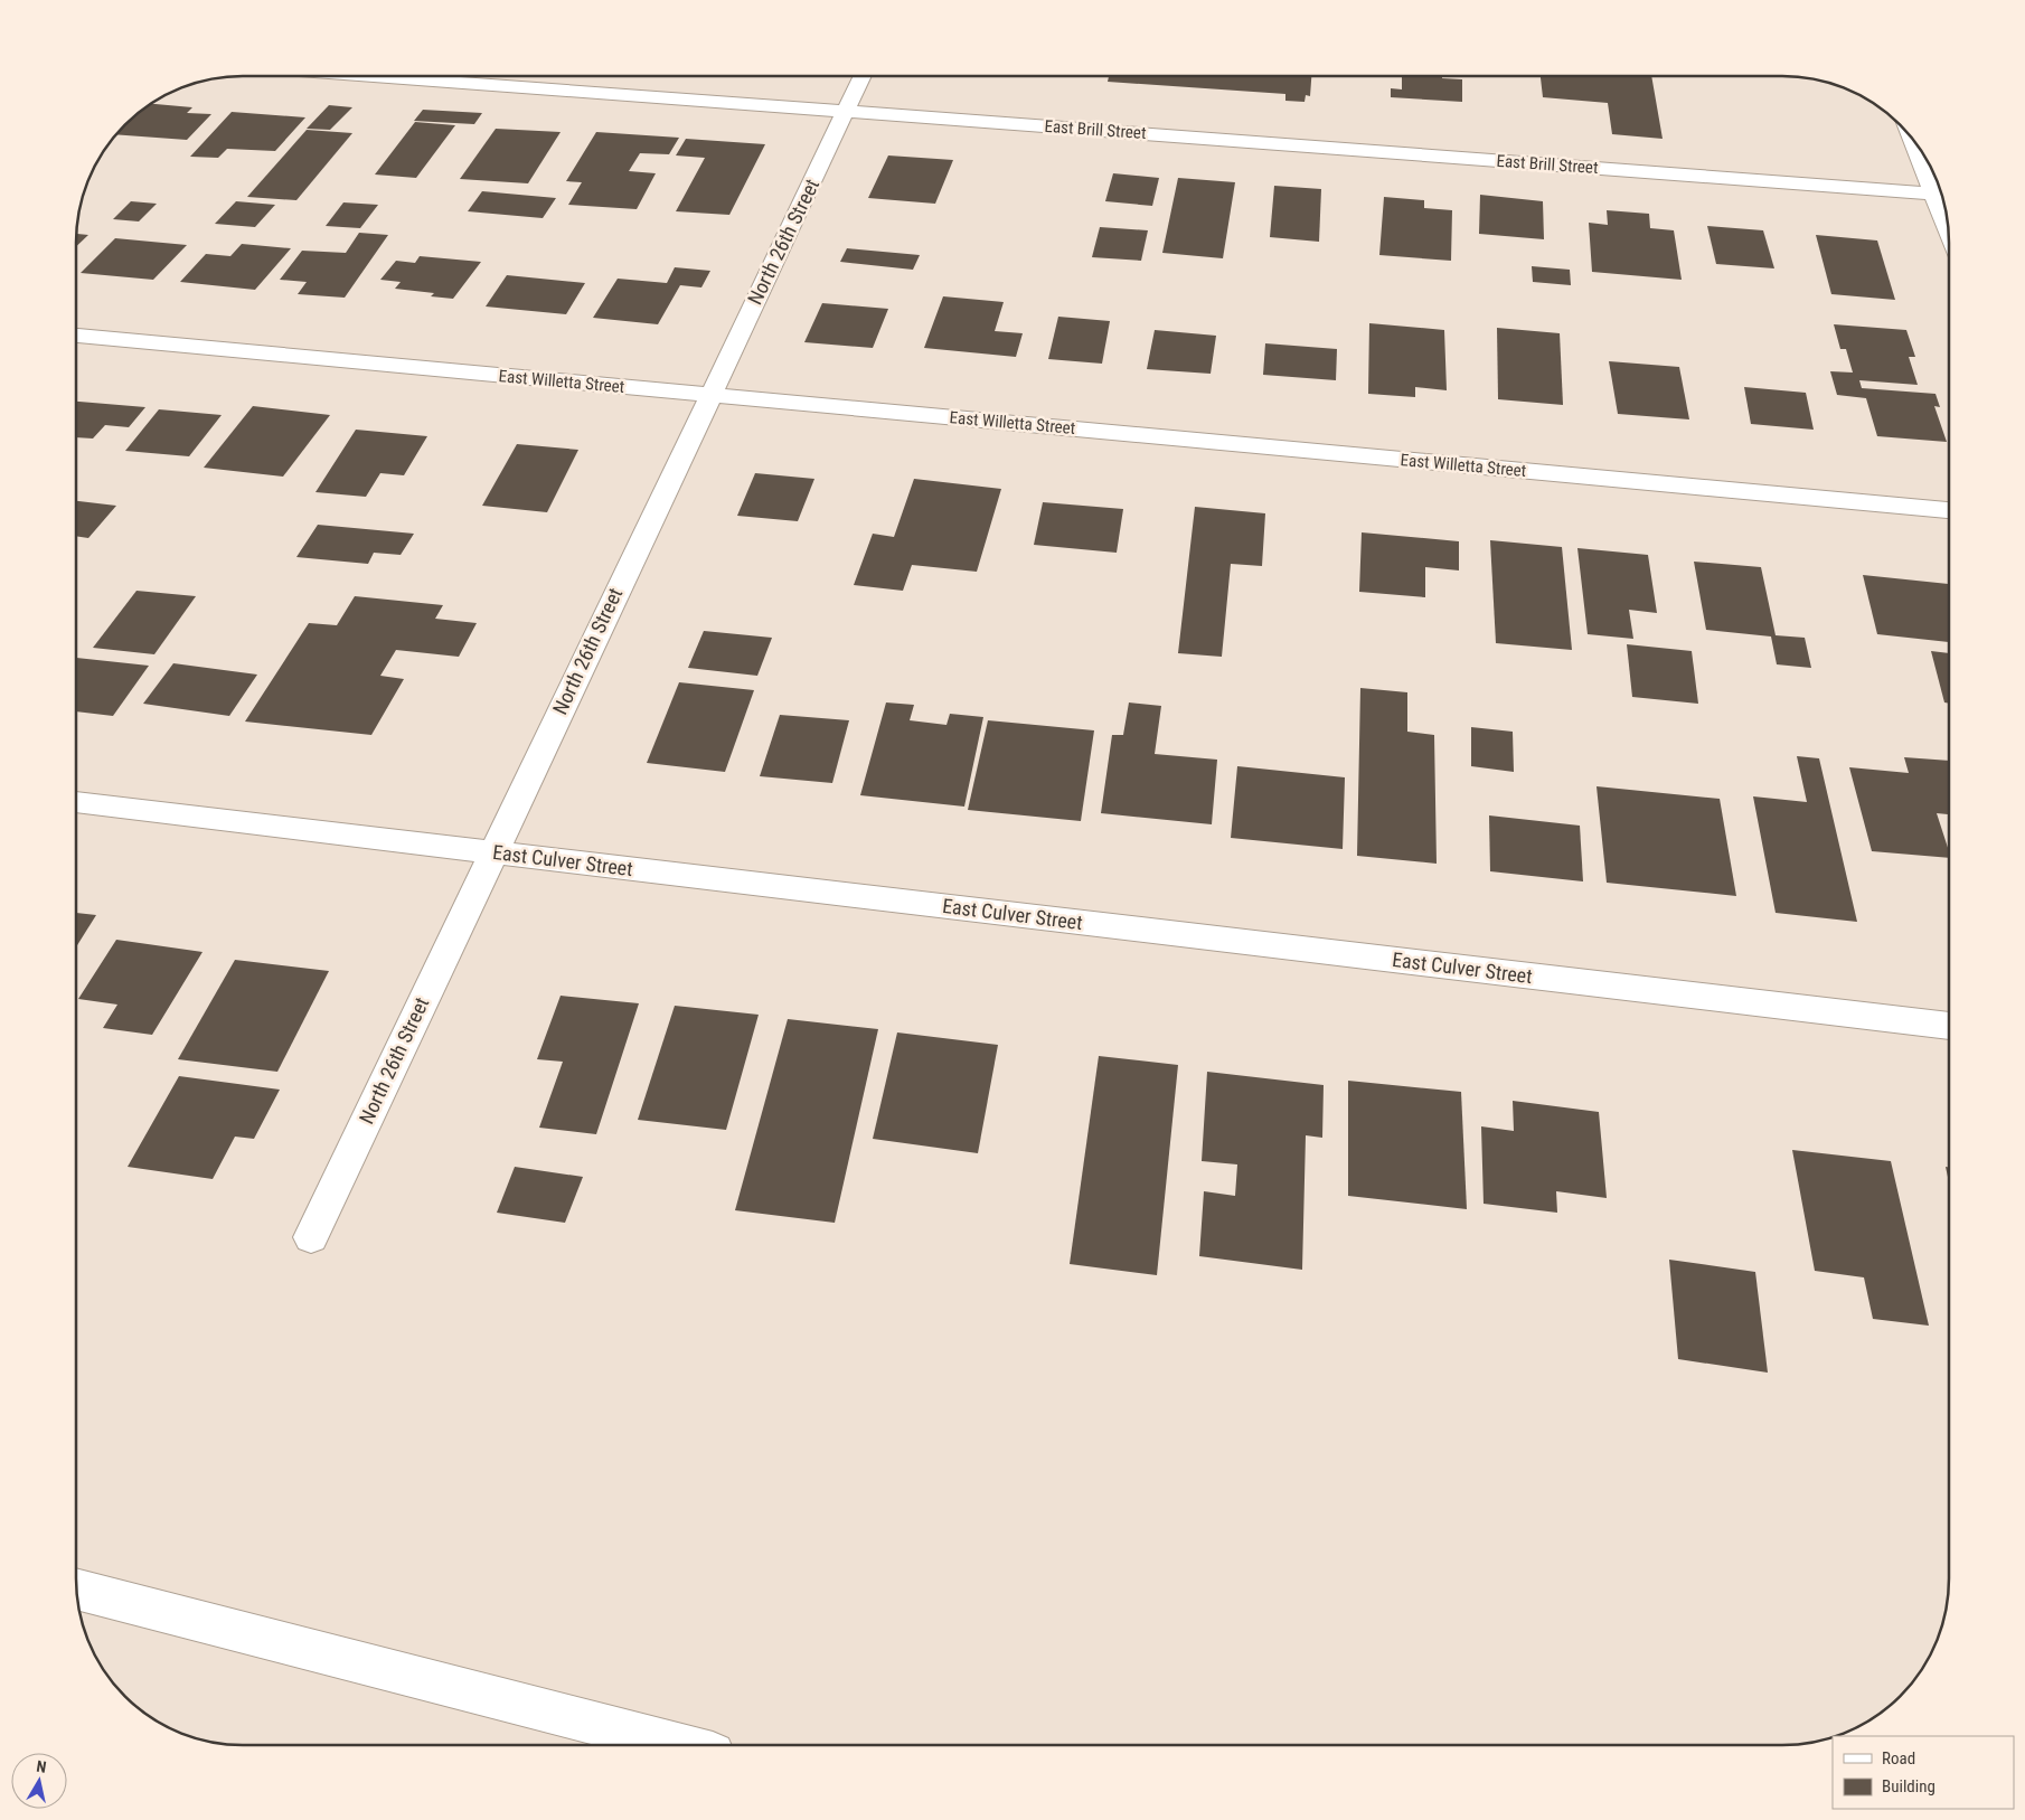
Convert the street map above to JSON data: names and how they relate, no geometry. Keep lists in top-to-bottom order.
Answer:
{
  "streets": {
    "main road": [
      "East Brill Street",
      "North 26th Street",
      "East Willetta Street",
      "East Culver Street"
    ]
  },
  "crossings": [
    ["East Brill Street", "North 26th Street"],
    ["North 26th Street", "East Willetta Street"],
    ["North 26th Street", "East Culver Street"]
  ],
  "legend": ["Road", "Building"],
  "north": "top"
}
